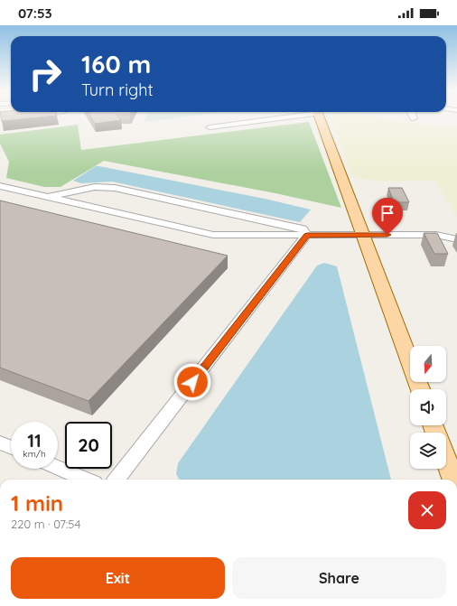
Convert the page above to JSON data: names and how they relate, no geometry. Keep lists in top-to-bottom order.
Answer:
{
  "north": "bottom",
  "page": {
    "status": "07:53",
    "turn": ["160 m", "Turn right"],
    "speed": "11 km/h",
    "limit": "20",
    "heading": ["1 min", "220 m · 07:54"],
    "buttons": ["Exit", "Share"]
  }
}
